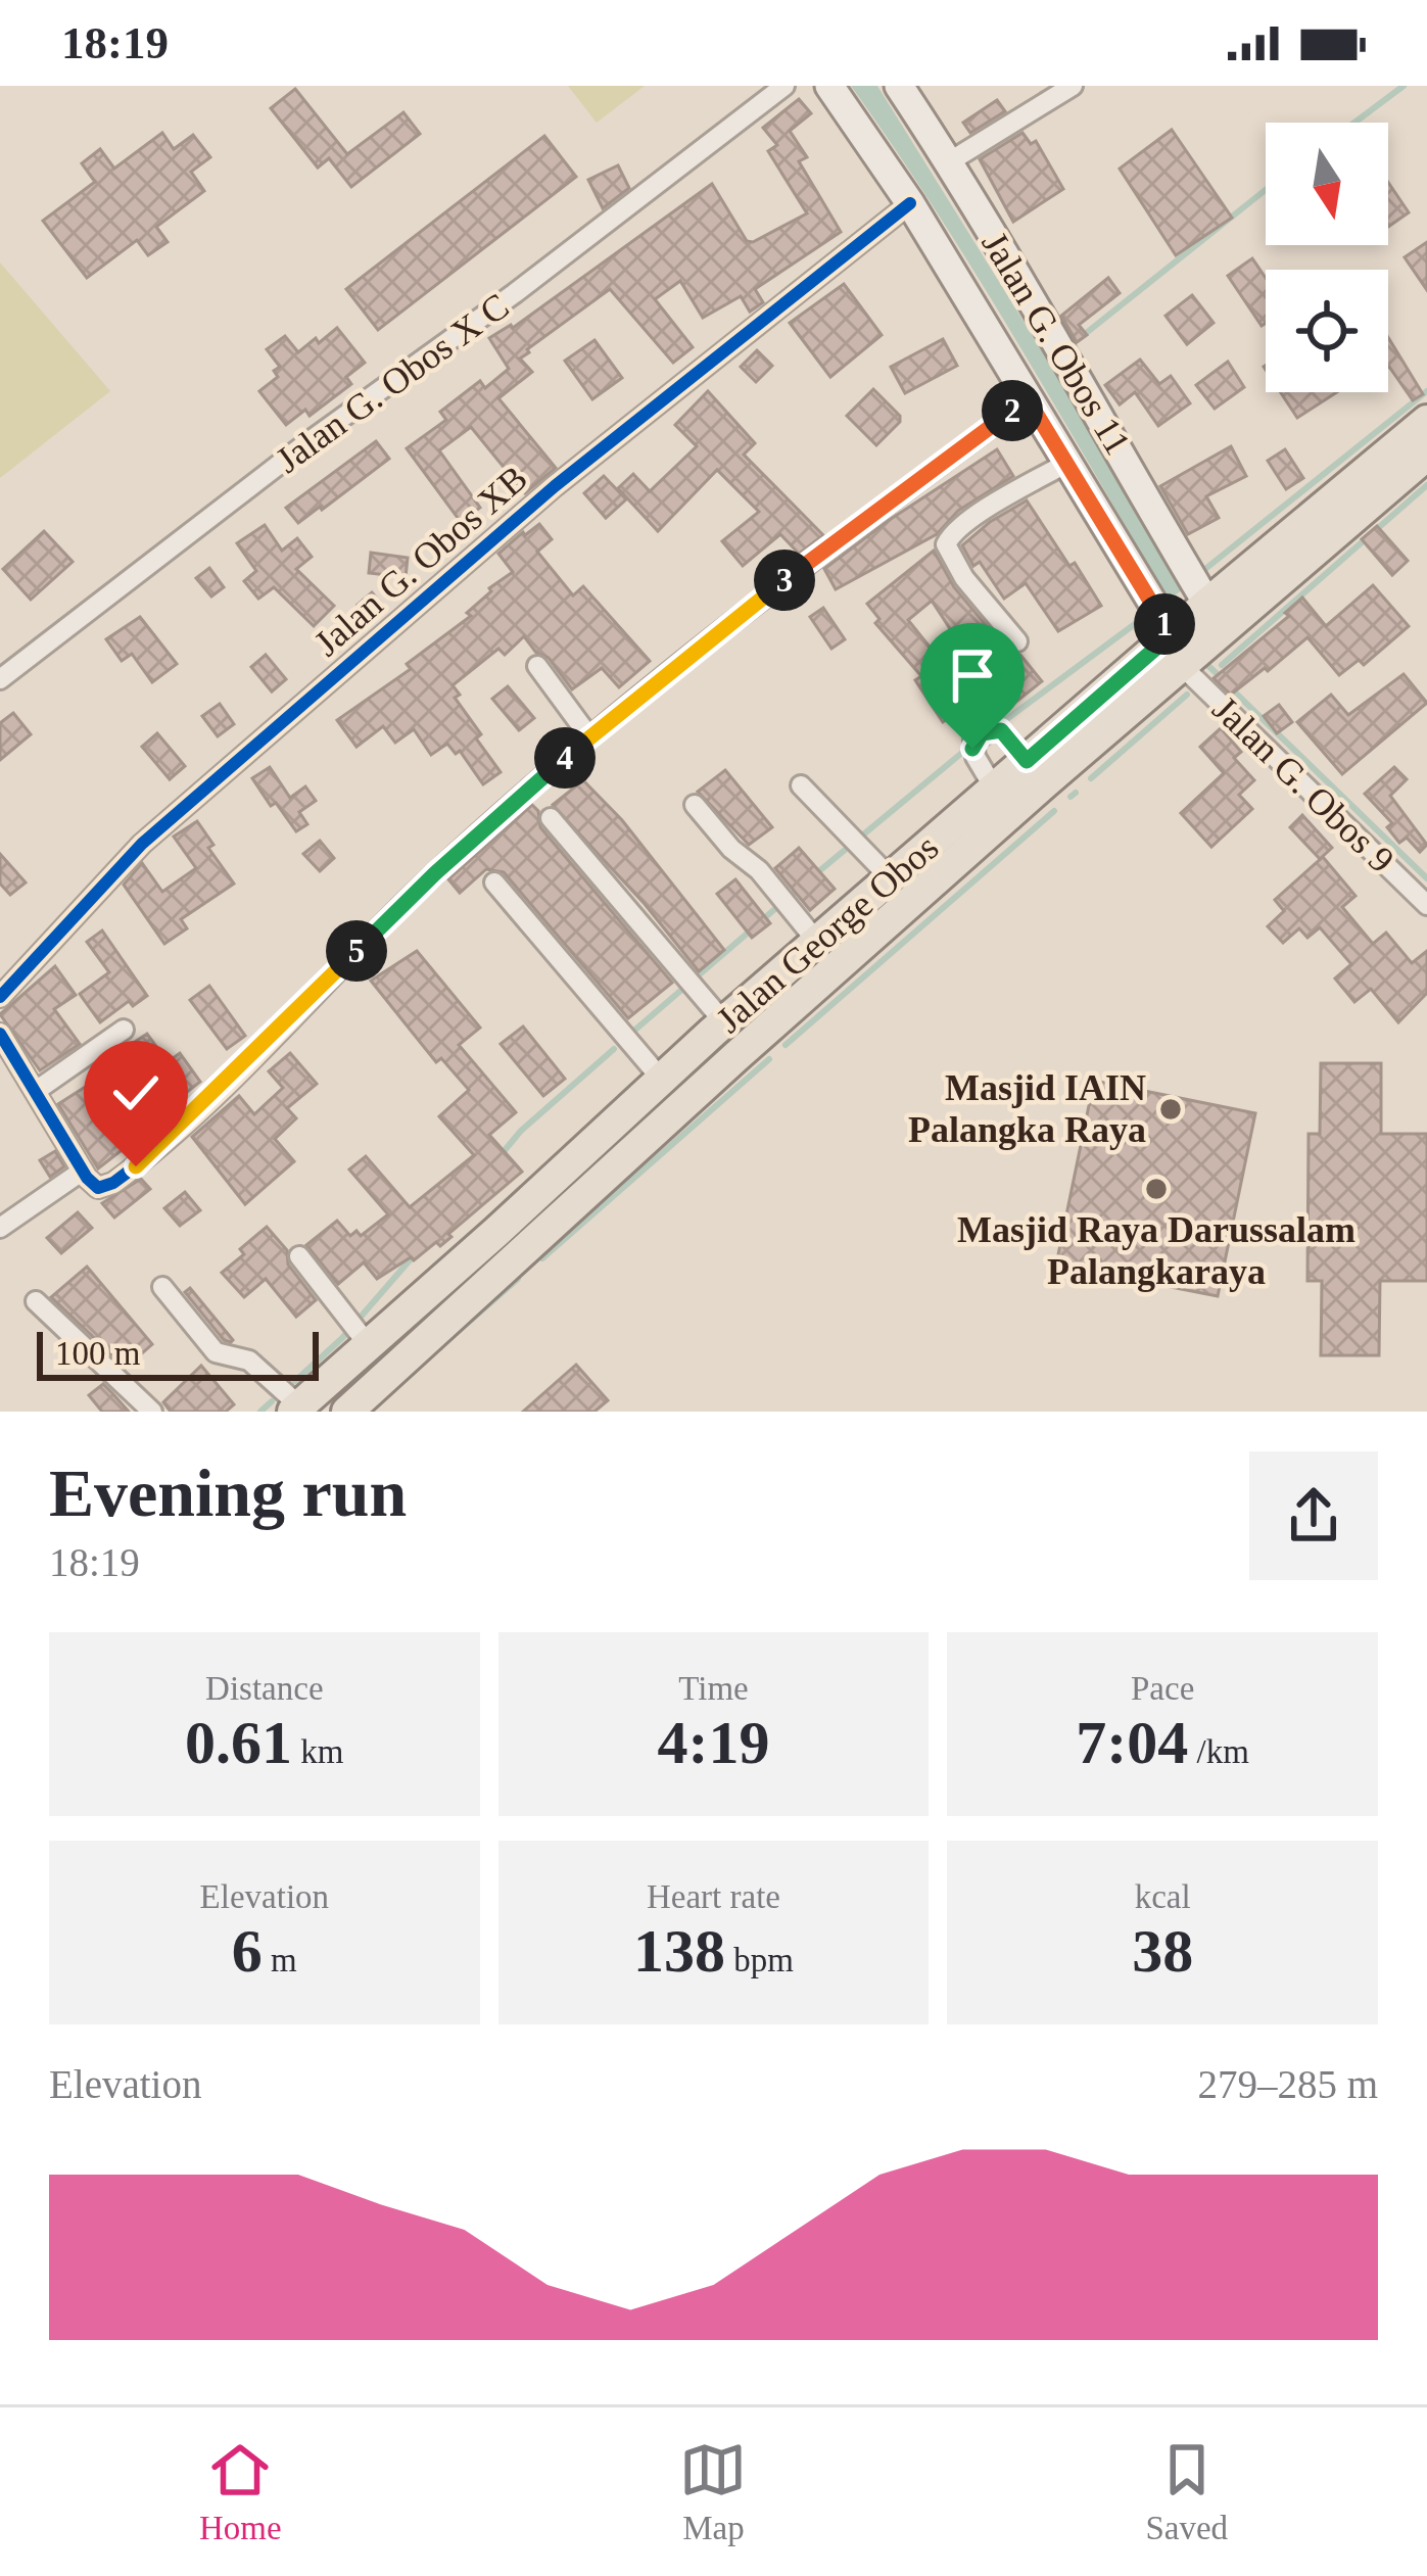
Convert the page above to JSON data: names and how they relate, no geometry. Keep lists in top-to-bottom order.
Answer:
{
  "streets": {
    "main road": ["Jalan George Obos"],
    "street": [
      "Jalan G. Obos 11",
      "Jalan G. Obos X C",
      "Jalan G. Obos XB",
      "Jalan G. Obos 9"
    ]
  },
  "crossings": [
    ["Jalan G. Obos 11", "Jalan George Obos"],
    ["Jalan G. Obos 9", "Jalan George Obos"]
  ],
  "places": ["Masjid IAIN Palangka Raya", "Masjid Raya Darussalam Palangkaraya"],
  "scale_bar": "100 m",
  "north": "bottom",
  "page": {
    "status": "18:19",
    "pins": [
      "2",
      "3",
      "1",
      "4",
      "5"
    ],
    "scale": "100 m",
    "heading": ["Evening run", "18:19"],
    "stats": [
      ["Distance", "0.61 km"],
      ["Time", "4:19"],
      ["Pace", "7:04 /km"],
      ["Elevation", "6 m"],
      ["Heart rate", "138 bpm"],
      ["kcal", "38"]
    ],
    "chart": ["Elevation", "279–285 m"],
    "tabs": ["Home", "Map", "Saved"]
  }
}
